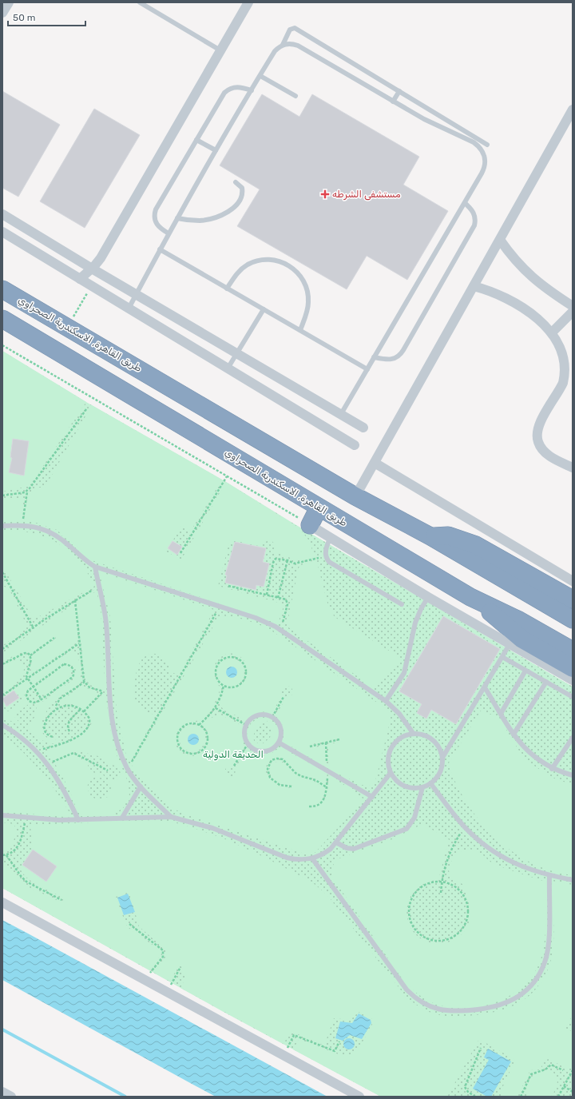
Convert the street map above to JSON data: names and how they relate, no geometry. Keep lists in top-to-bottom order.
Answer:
{
  "streets": {
    "highway": ["طريق القاهرة, الاسكندرية الصحراوي"]
  },
  "parks": ["الحديقة الدولية"],
  "places": {
    "health": ["مستشفى الشرطه"]
  },
  "scale_bar": "50 m"
}
